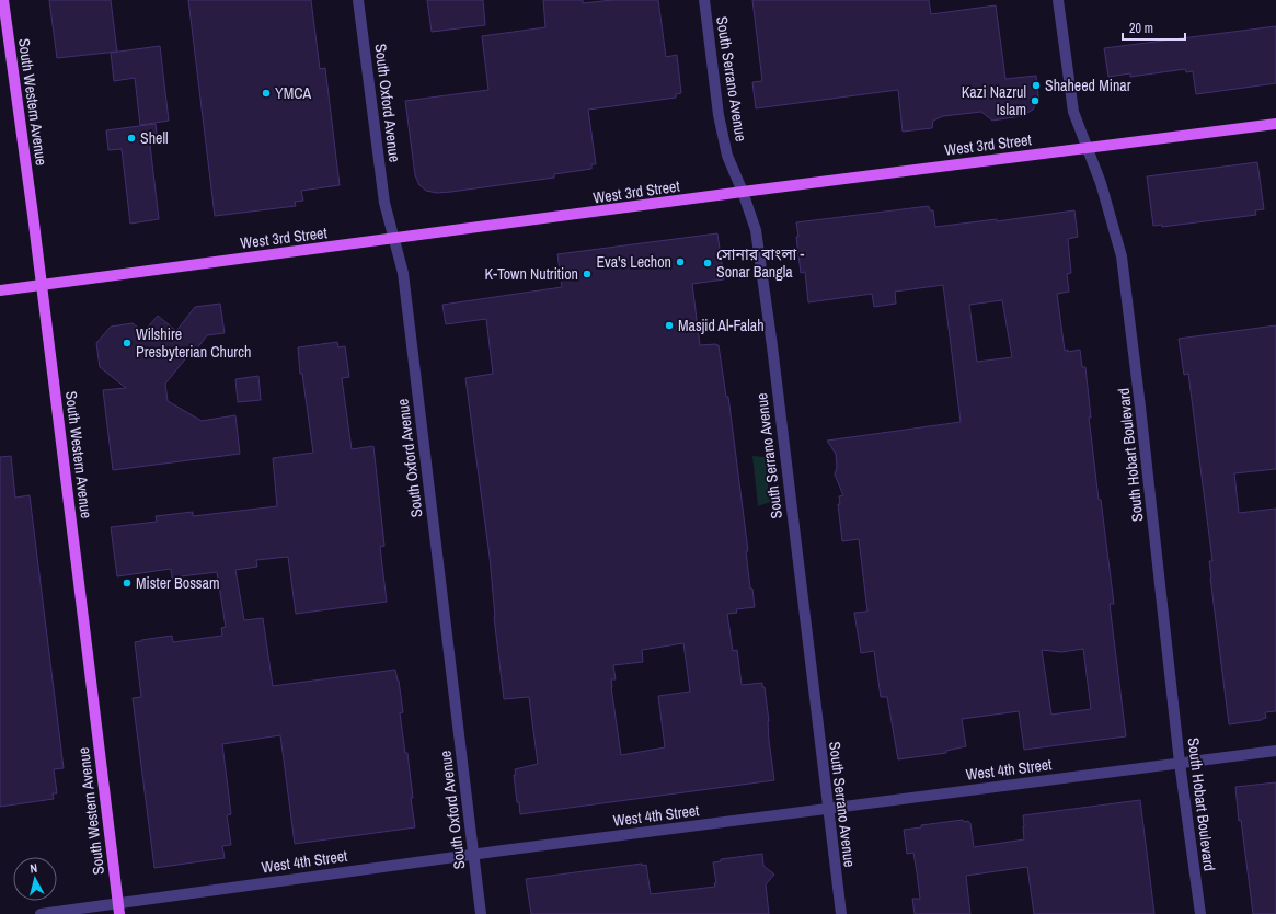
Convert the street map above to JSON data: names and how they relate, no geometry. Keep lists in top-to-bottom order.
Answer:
{
  "streets": {
    "main road": ["South Western Avenue", "West 3rd Street"],
    "street": [
      "South Serrano Avenue",
      "South Oxford Avenue",
      "South Hobart Boulevard",
      "West 4th Street"
    ]
  },
  "crossings": [
    ["South Serrano Avenue", "West 3rd Street"],
    ["South Serrano Avenue", "West 4th Street"],
    ["South Western Avenue", "West 3rd Street"],
    ["South Western Avenue", "West 4th Street"],
    ["South Oxford Avenue", "West 3rd Street"],
    ["South Oxford Avenue", "West 4th Street"],
    ["West 3rd Street", "South Hobart Boulevard"],
    ["South Hobart Boulevard", "West 4th Street"]
  ],
  "places": [
    "Shaheed Minar",
    "YMCA",
    "Kazi Nazrul Islam",
    "Shell",
    "Eva's Lechon",
    "সোনার বাংলা - Sonar Bangla",
    "K-Town Nutrition",
    "Masjid Al-Falah",
    "Wilshire Presbyterian Church",
    "Mister Bossam"
  ],
  "scale_bar": "20 m",
  "north": "top"
}
